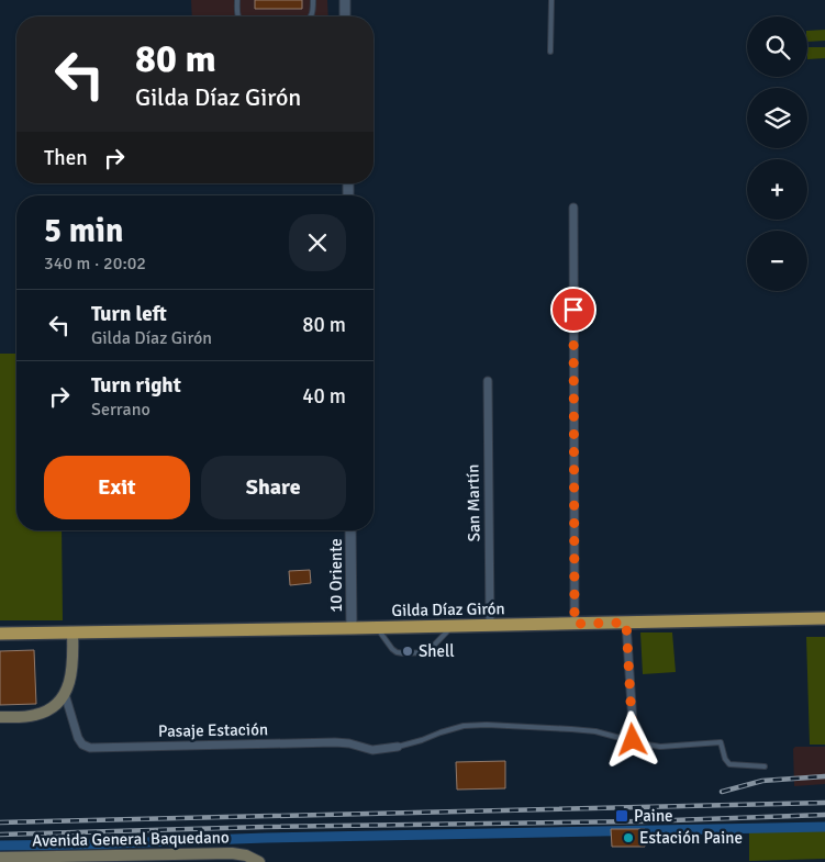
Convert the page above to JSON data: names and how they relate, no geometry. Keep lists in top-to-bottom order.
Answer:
{
  "streets": {
    "main road": ["Gilda Díaz Girón", "Avenida General Baquedano"],
    "street": ["San Martín", "10 Oriente", "Pasaje Estación"]
  },
  "crossings": [
    ["San Martín", "Gilda Díaz Girón"],
    ["10 Oriente", "Gilda Díaz Girón"]
  ],
  "places": {
    "other": ["Shell", "Estación Paine"],
    "transit": ["Paine"]
  },
  "page": {
    "map_buttons": ["+", "−"],
    "turn": ["80 m", "Gilda Díaz Girón"],
    "then": "Then",
    "heading": ["5 min", "340 m · 20:02"],
    "list": [
      {
        "name": "Turn left",
        "note": "Gilda Díaz Girón",
        "value": "80 m"
      },
      {
        "name": "Turn right",
        "note": "Serrano",
        "value": "40 m"
      }
    ],
    "buttons": ["Exit", "Share"]
  }
}
